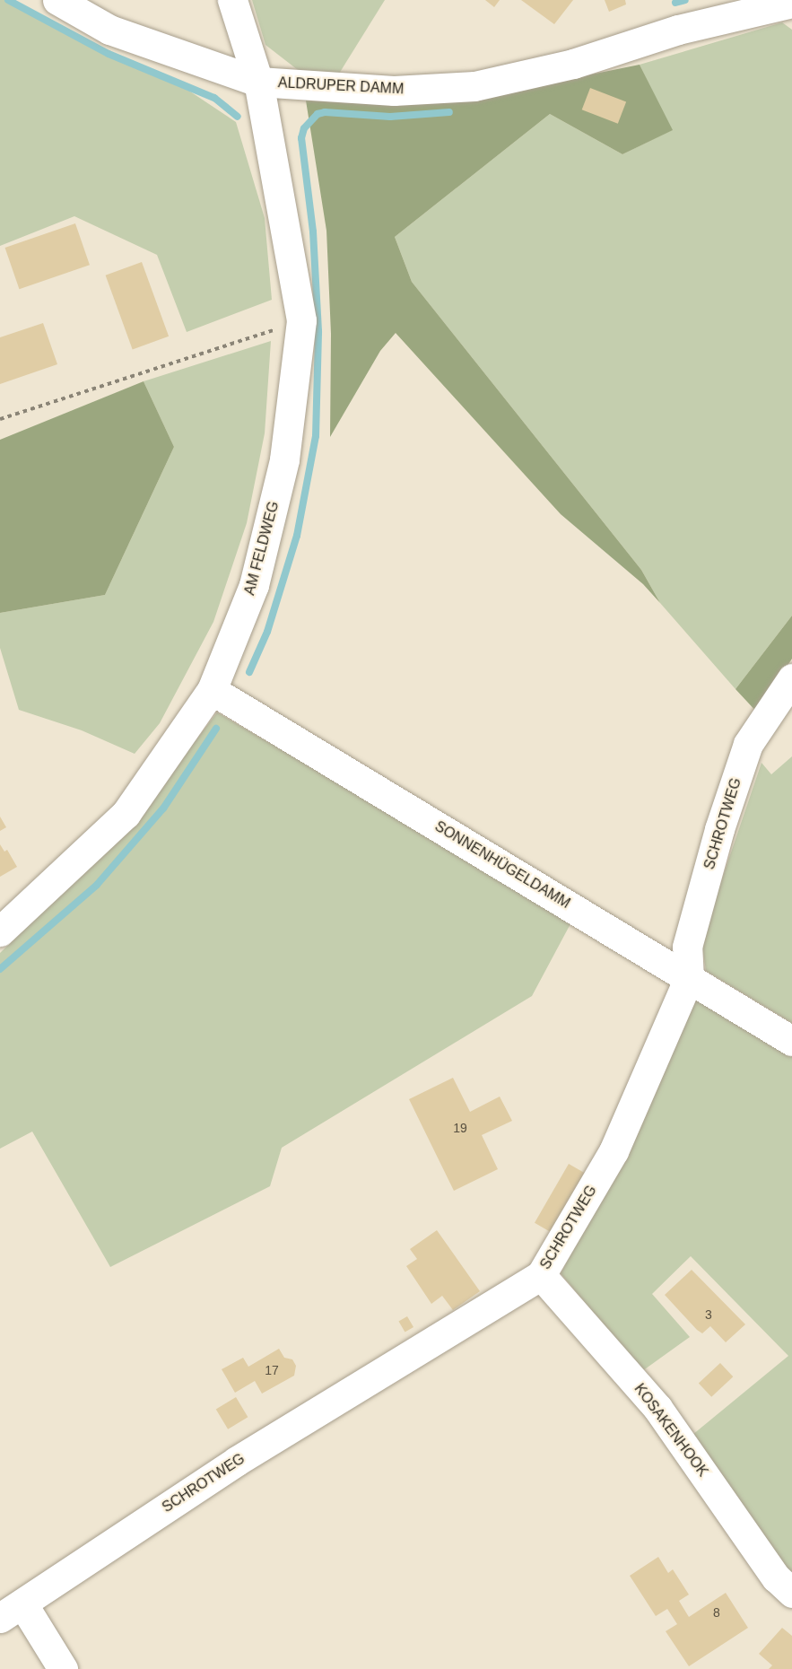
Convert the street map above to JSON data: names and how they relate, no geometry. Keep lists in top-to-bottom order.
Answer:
{
  "streets": {
    "street": [
      "ALDRUPER DAMM",
      "AM FELDWEG",
      "SCHROTWEG",
      "SONNENHÜGELDAMM",
      "KOSAKENHOOK"
    ]
  },
  "crossings": [
    ["ALDRUPER DAMM", "AM FELDWEG"],
    ["AM FELDWEG", "SONNENHÜGELDAMM"],
    ["SCHROTWEG", "SONNENHÜGELDAMM"],
    ["SCHROTWEG", "KOSAKENHOOK"]
  ],
  "house_numbers": [
    "19",
    "3",
    "17",
    "8"
  ]
}
